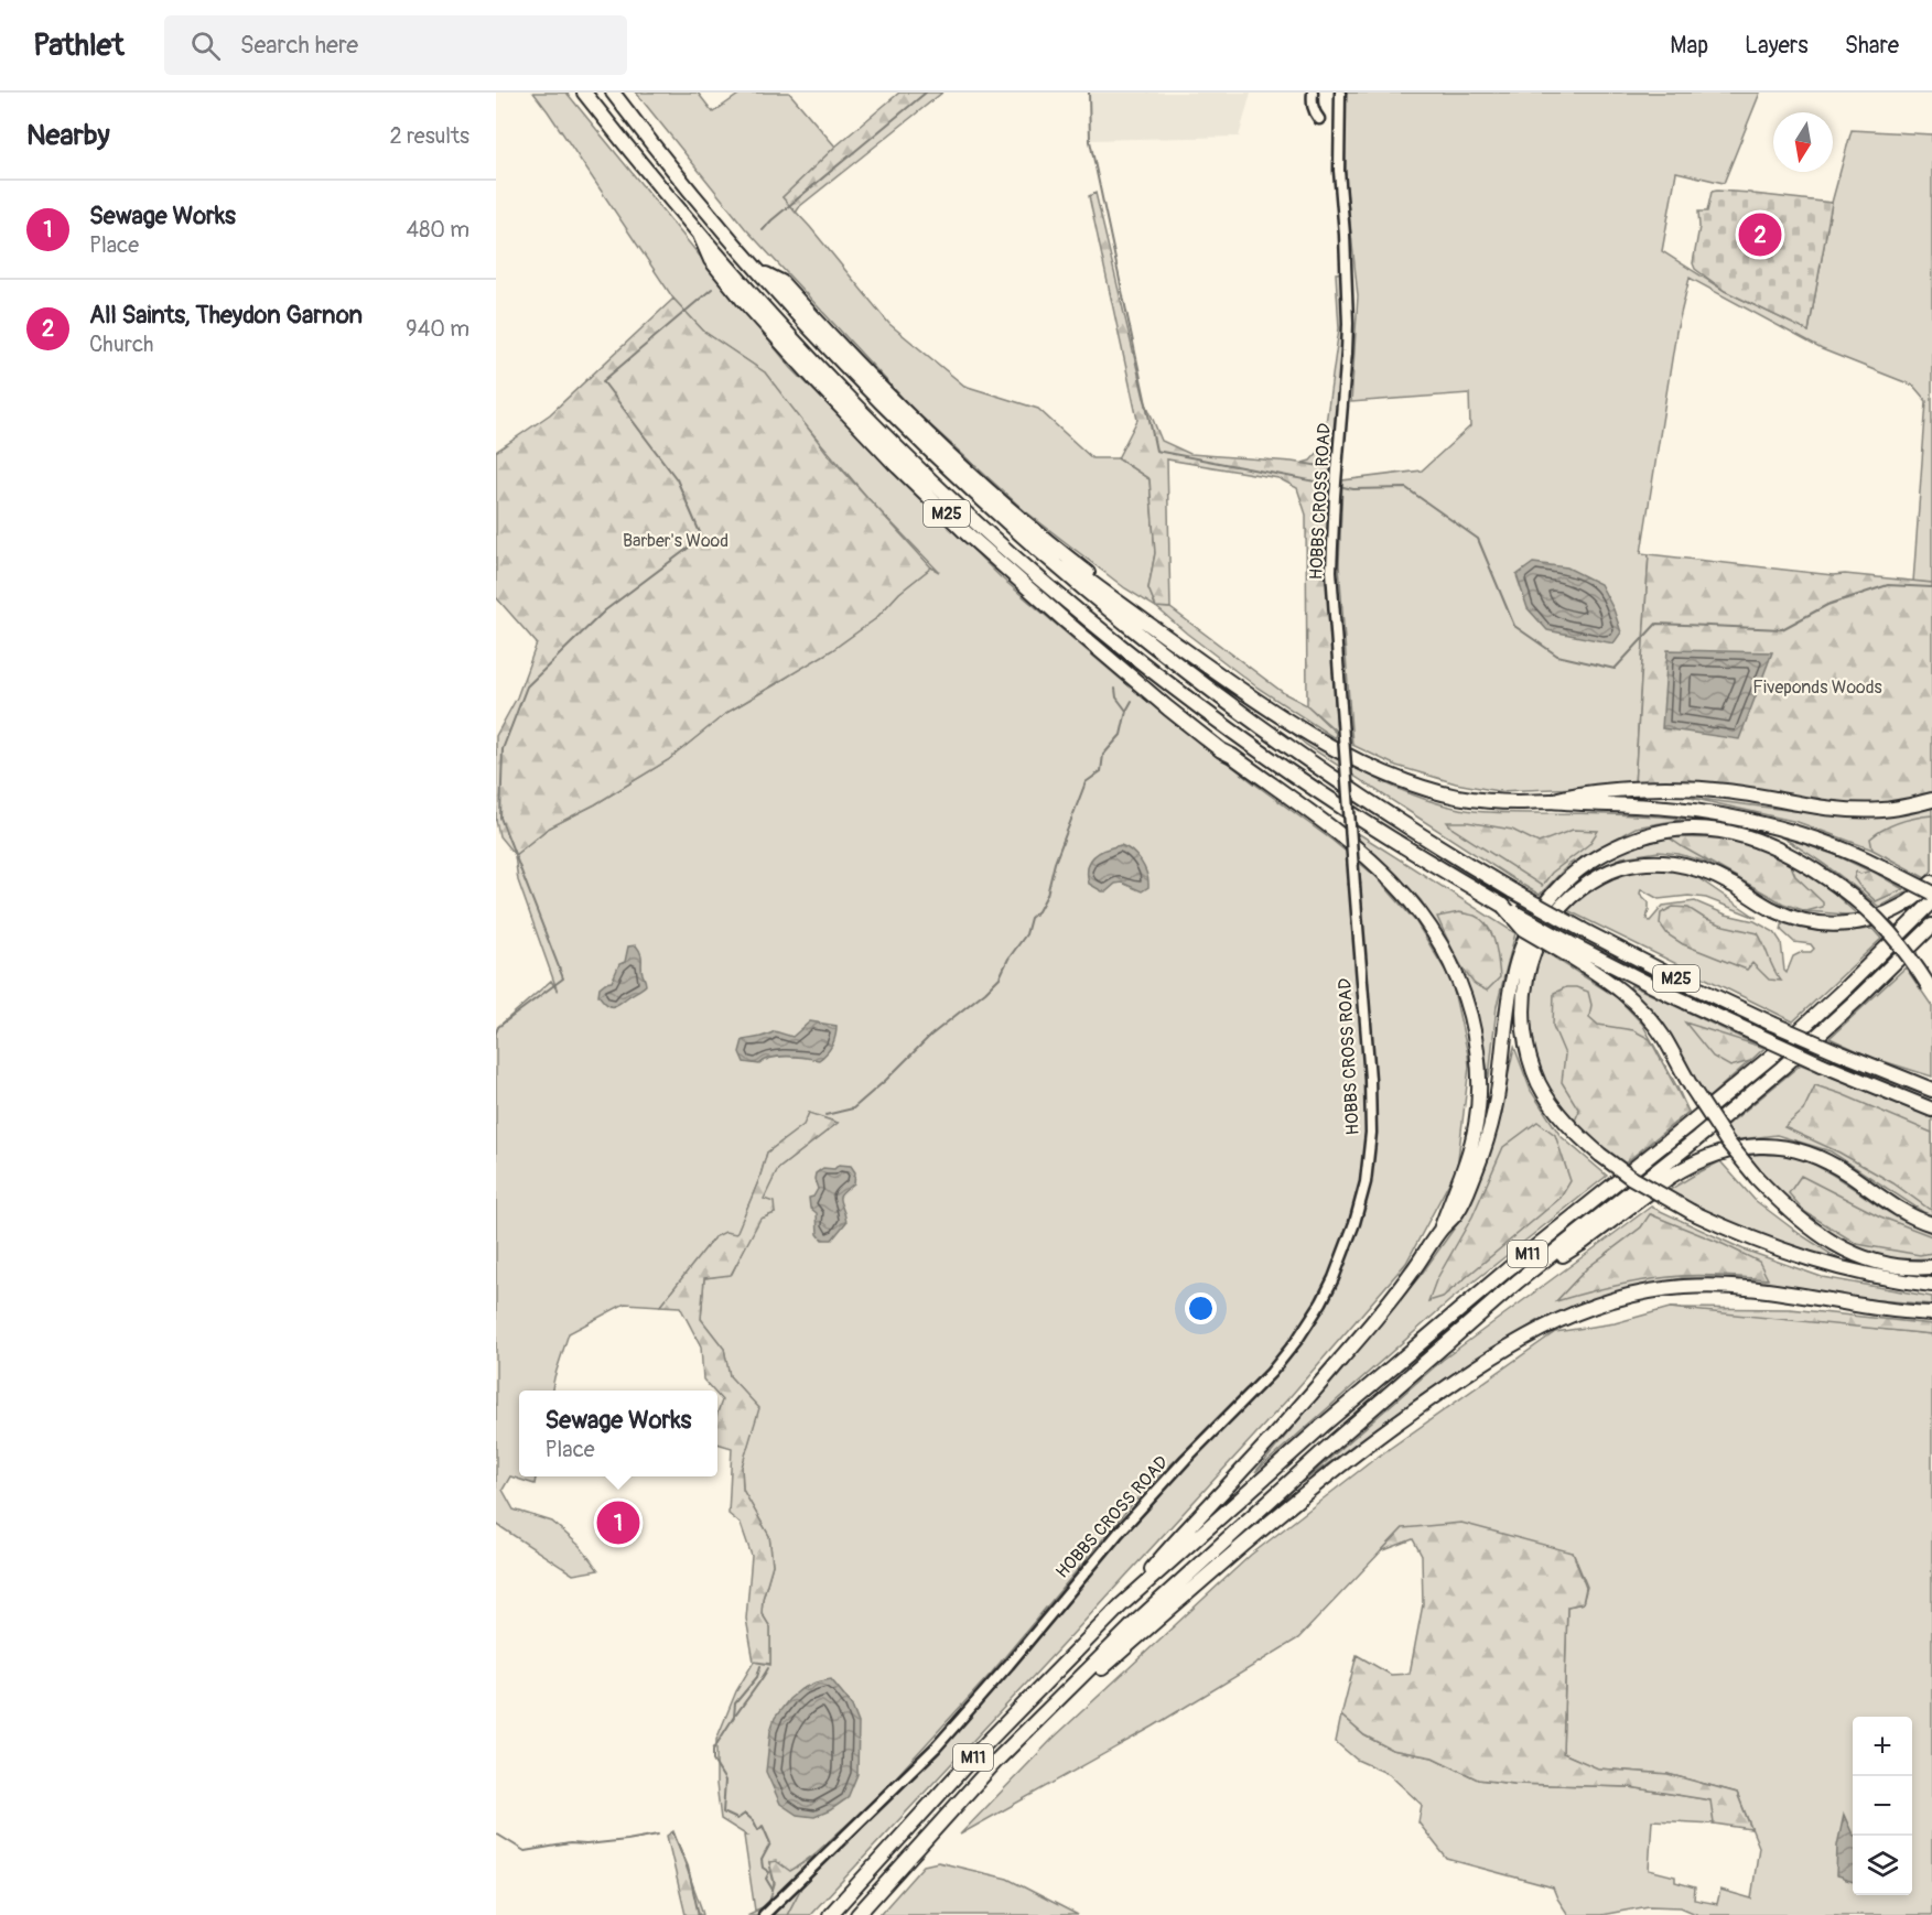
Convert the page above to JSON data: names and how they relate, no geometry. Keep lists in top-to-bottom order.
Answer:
{
  "streets": {
    "highway": ["M25", "M11"],
    "street": ["HOBBS CROSS ROAD"]
  },
  "parks": ["Barber's Wood", "Fiveponds Woods"],
  "north": "bottom",
  "page": {
    "header": "Pathlet",
    "search": "Search here",
    "nav": ["Map", "Layers", "Share"],
    "heading": ["Nearby", "2 results"],
    "list": [
      {
        "mark": "1",
        "name": "Sewage Works",
        "note": "Place",
        "value": "480 m"
      },
      {
        "mark": "2",
        "name": "All Saints, Theydon Garnon",
        "note": "Church",
        "value": "940 m"
      }
    ],
    "pins": ["2", "1"],
    "popup": ["Sewage Works", "Place"],
    "map_buttons": ["+", "−"]
  }
}
